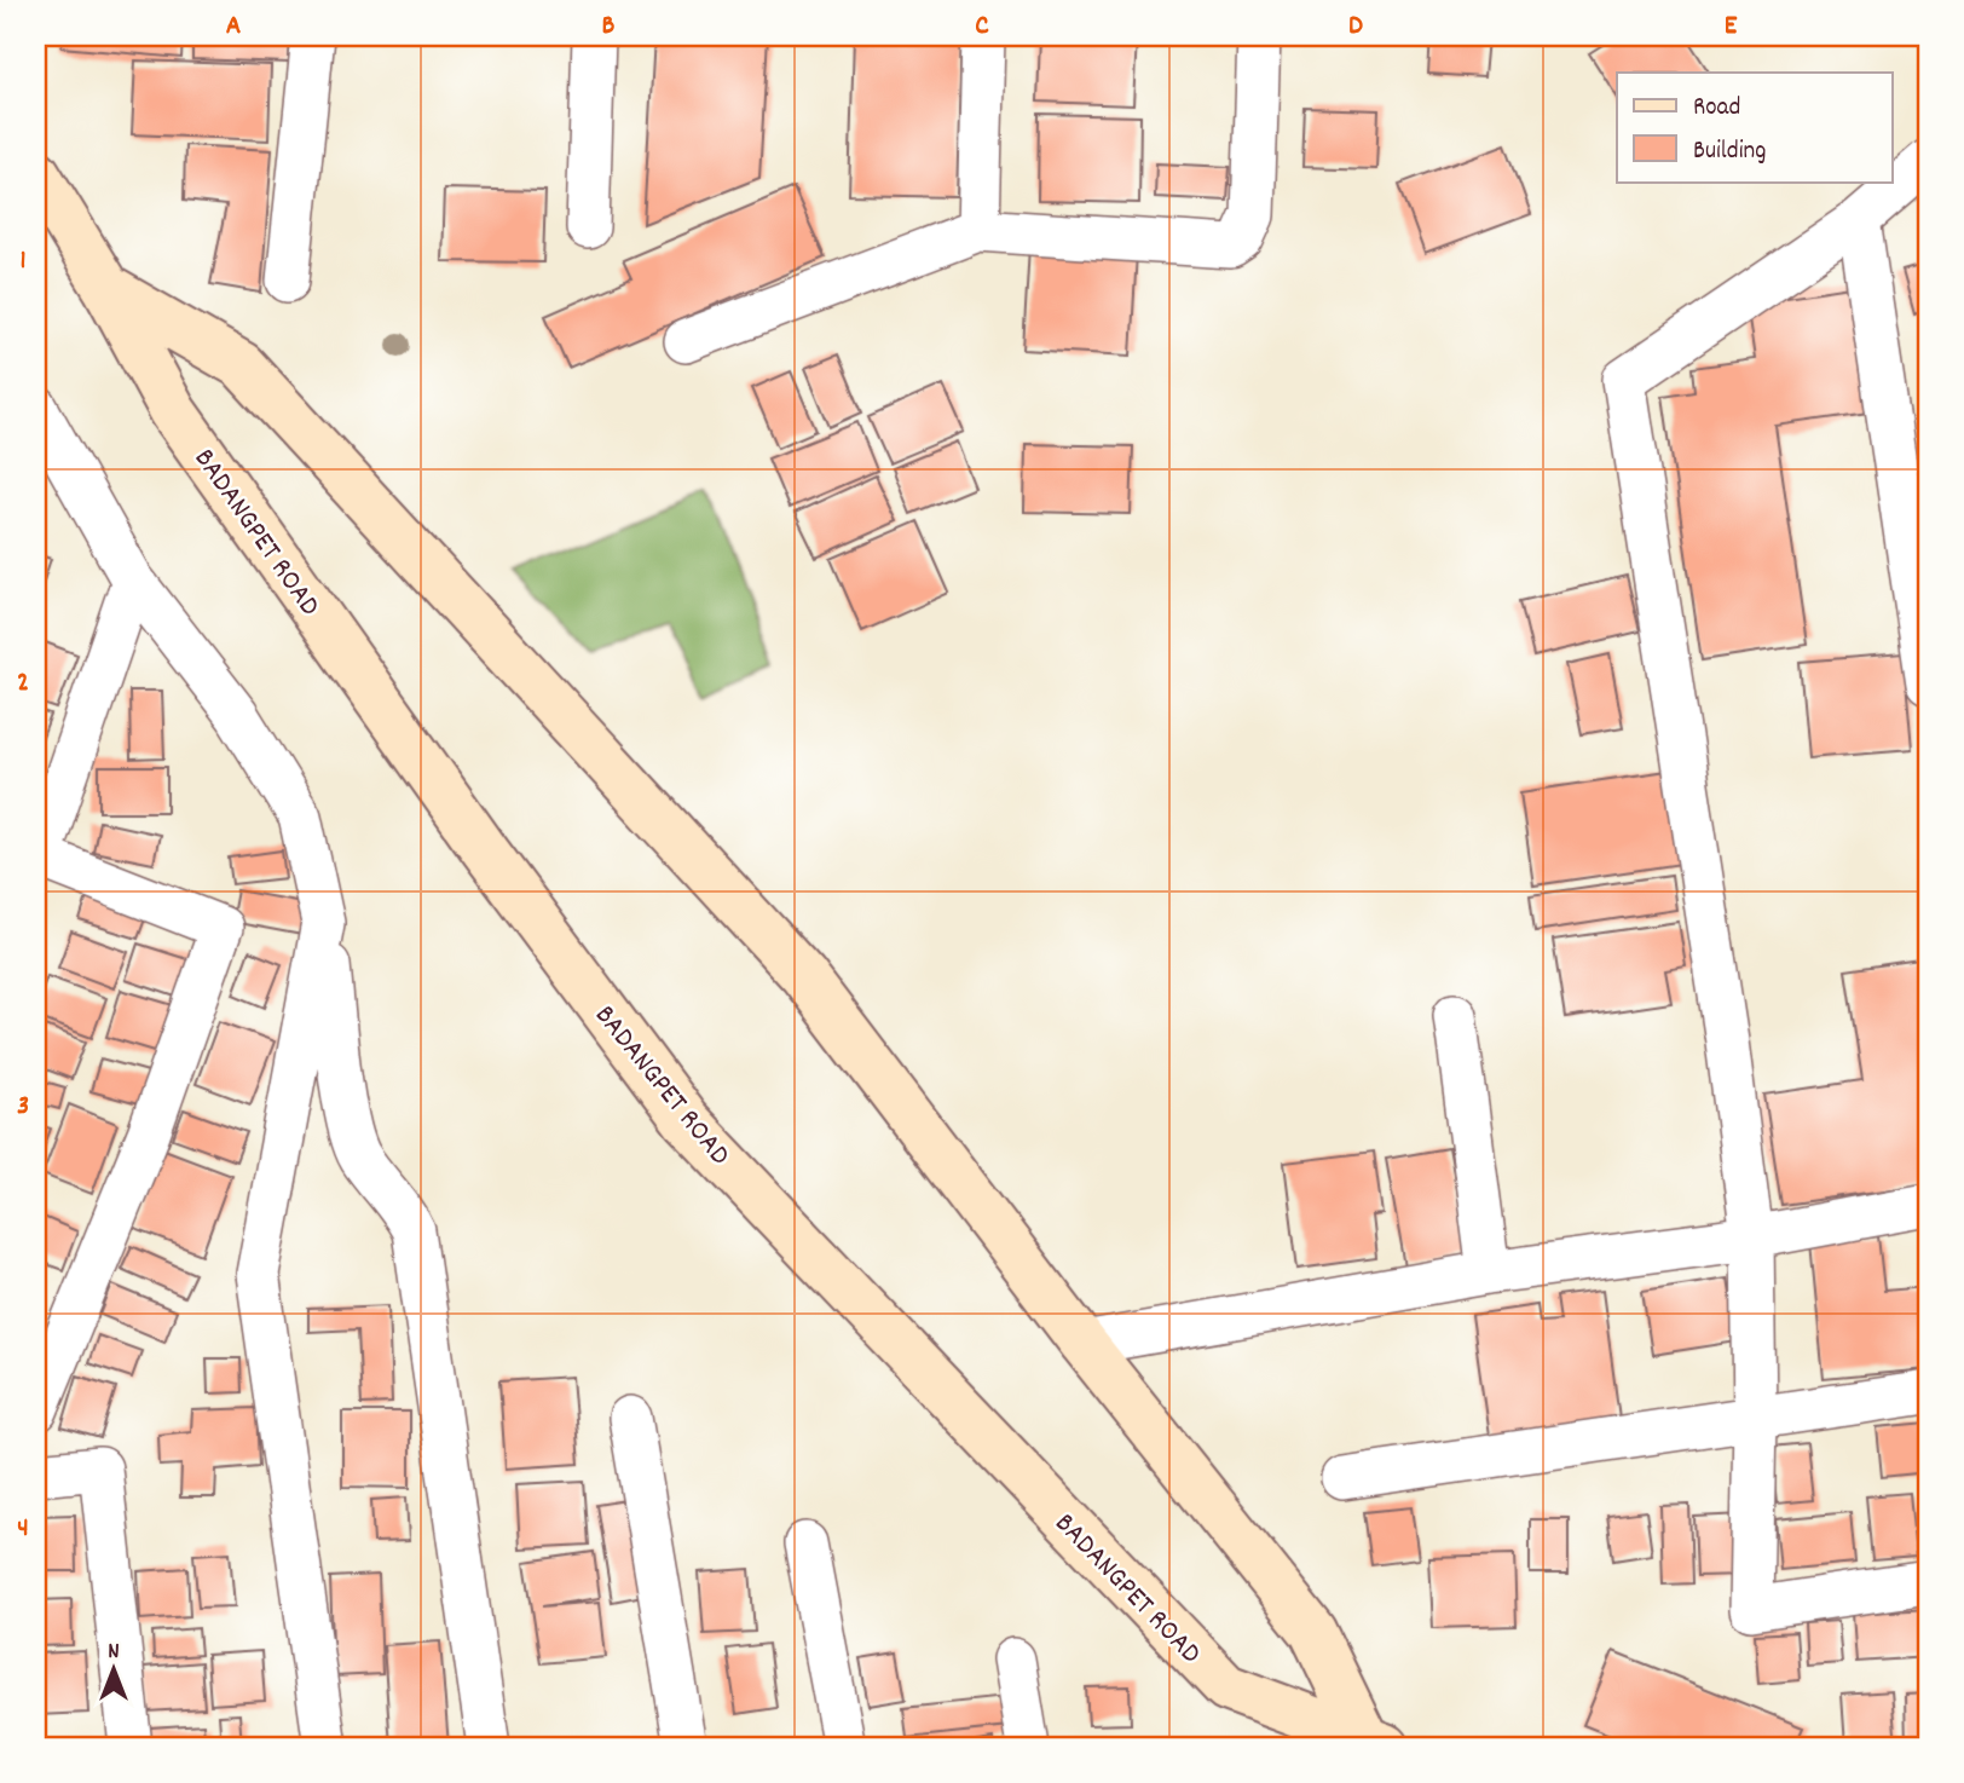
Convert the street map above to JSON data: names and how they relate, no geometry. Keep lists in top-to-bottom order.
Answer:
{
  "streets": {
    "main road": ["BADANGPET ROAD"]
  },
  "legend": ["Road", "Building"],
  "north": "top",
  "grid": {
    "columns": [
      "A",
      "B",
      "C",
      "D",
      "E"
    ],
    "rows": [
      "1",
      "2",
      "3",
      "4"
    ]
  }
}
